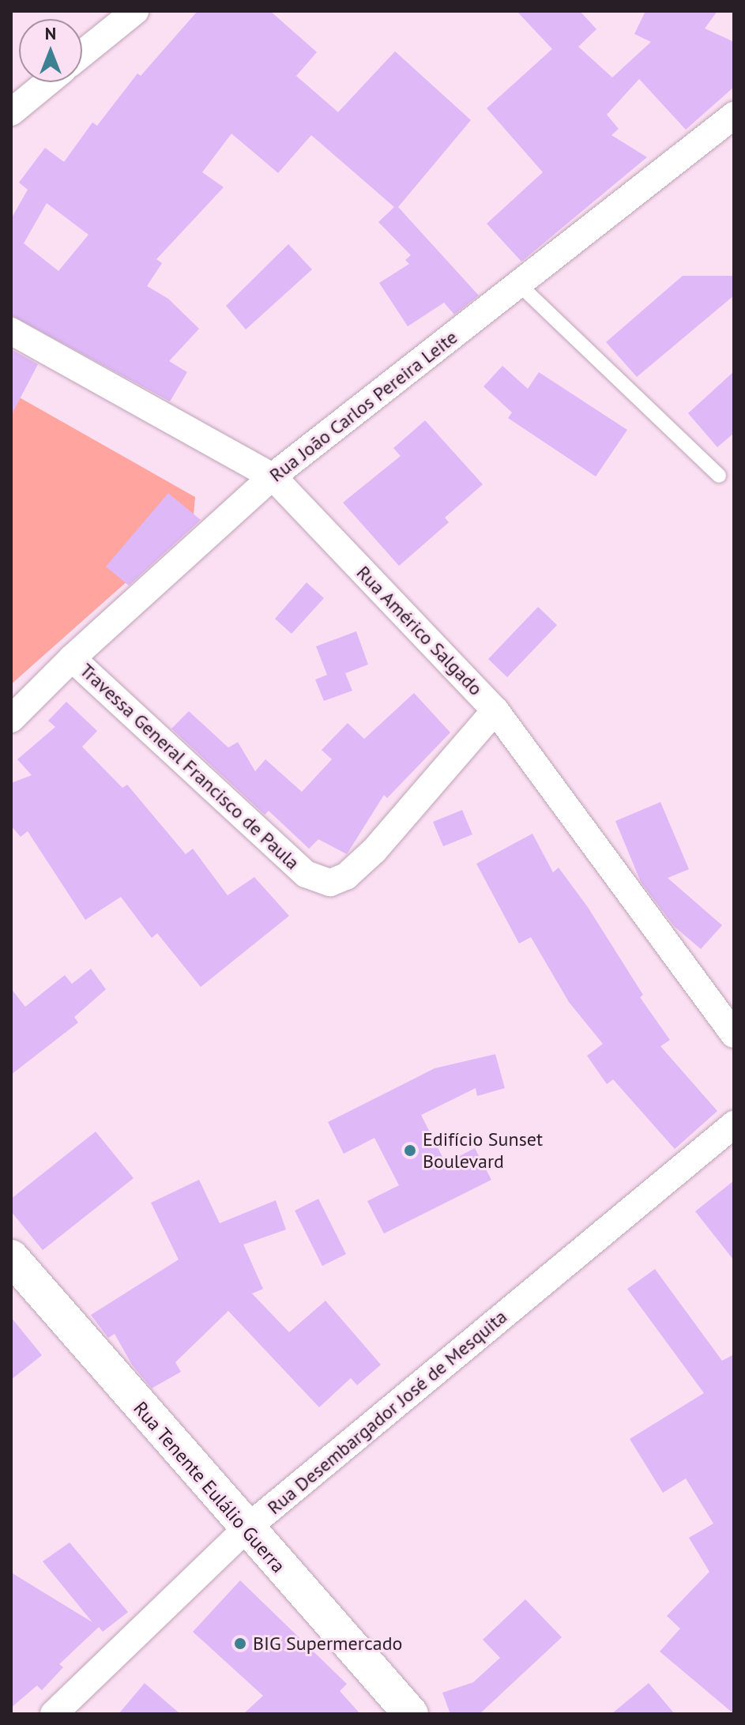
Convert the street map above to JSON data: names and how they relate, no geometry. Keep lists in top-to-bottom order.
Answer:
{
  "streets": {
    "street": [
      "Rua João Carlos Pereira Leite",
      "Rua Américo Salgado",
      "Travessa General Francisco de Paula",
      "Rua Desembargador José de Mesquita",
      "Rua Tenente Eulálio Guerra"
    ]
  },
  "crossings": [
    ["Rua João Carlos Pereira Leite", "Rua Américo Salgado"],
    ["Rua João Carlos Pereira Leite", "Travessa General Francisco de Paula"],
    ["Rua Américo Salgado", "Travessa General Francisco de Paula"],
    ["Rua Desembargador José de Mesquita", "Rua Tenente Eulálio Guerra"]
  ],
  "places": ["Edifício Sunset Boulevard", "BIG Supermercado"],
  "north": "top"
}
